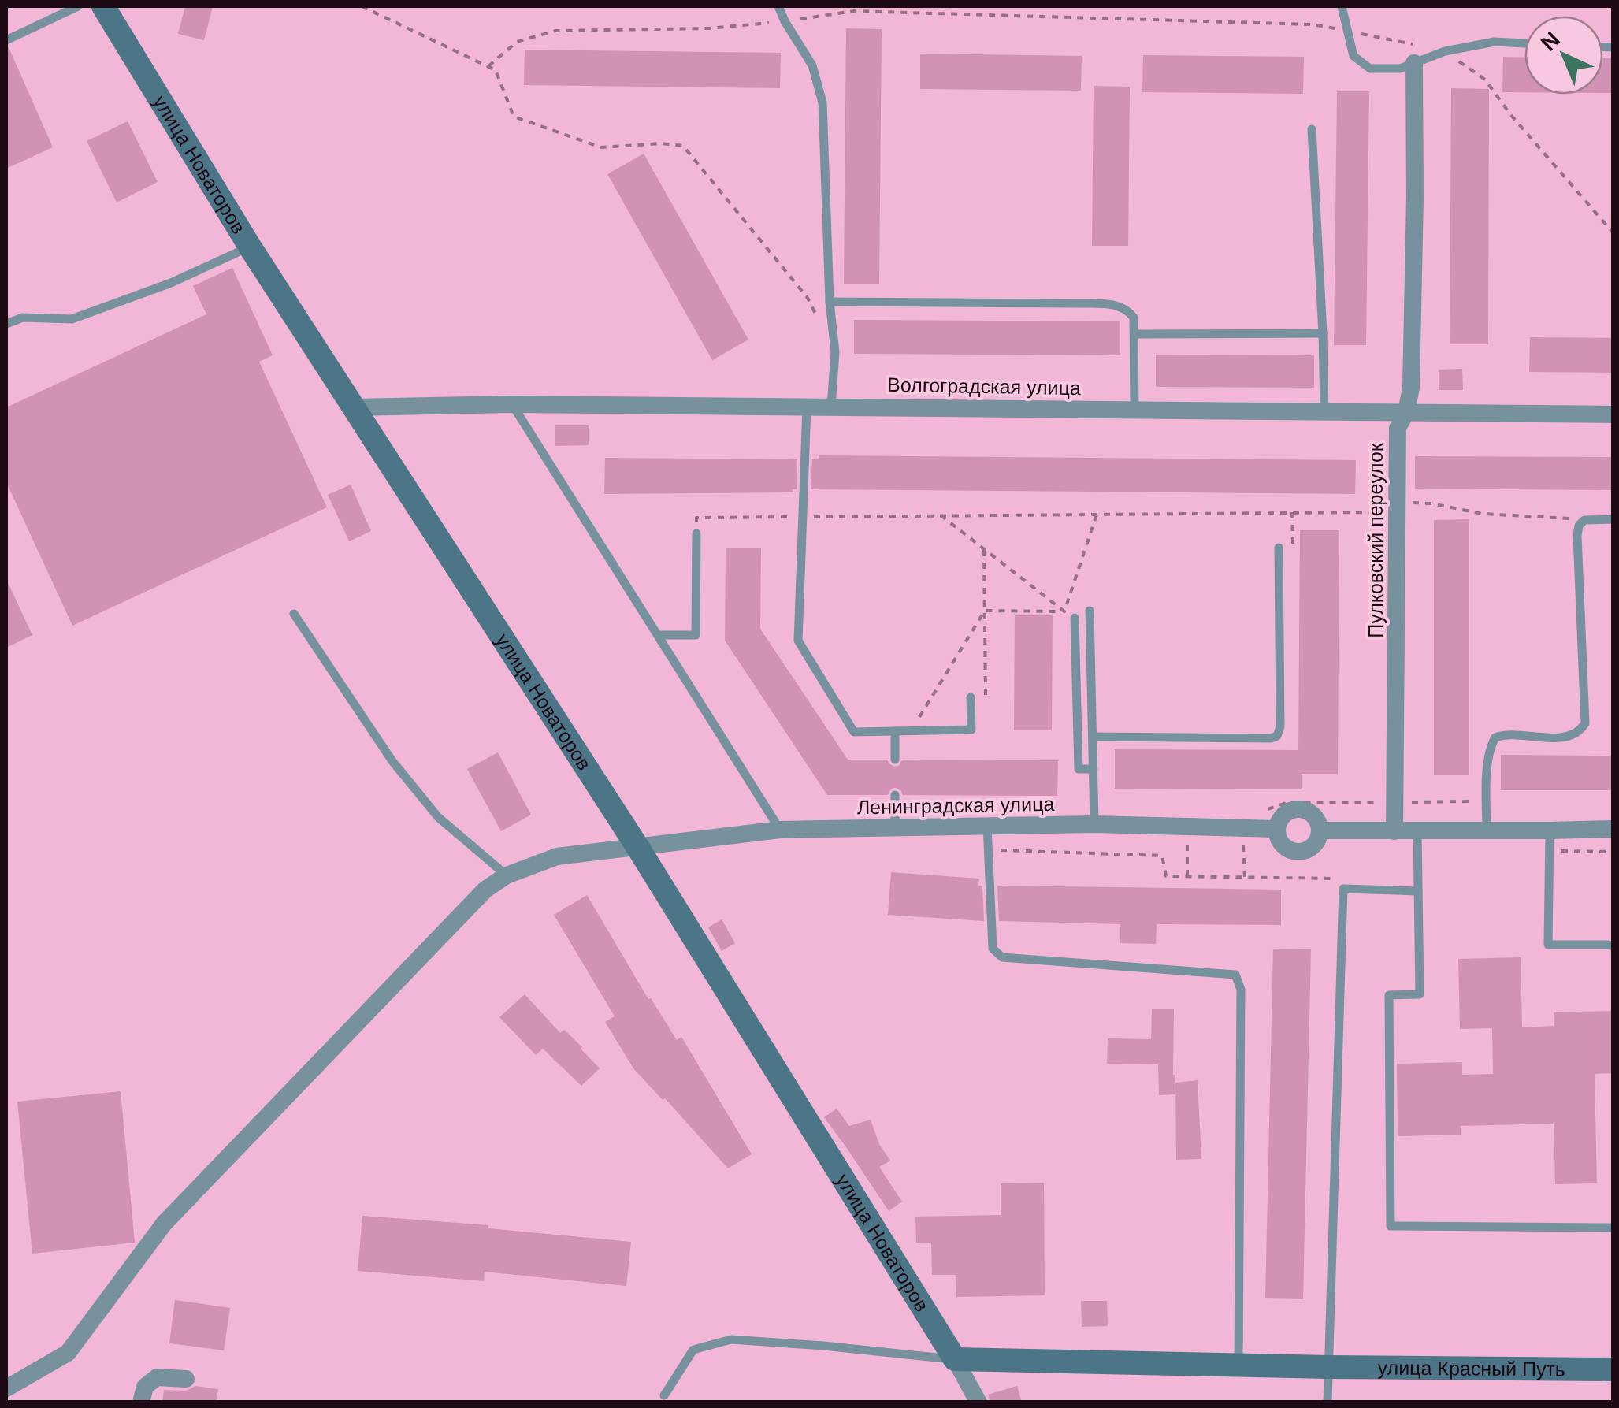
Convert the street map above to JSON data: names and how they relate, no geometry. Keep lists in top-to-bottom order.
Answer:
{
  "streets": {
    "street": [
      "улица Новаторов",
      "Волгоградская улица",
      "Пулковский переулок",
      "Ленинградская улица",
      "улица Красный Путь"
    ]
  },
  "crossings": [
    ["улица Новаторов", "Волгоградская улица"],
    ["улица Новаторов", "Ленинградская улица"],
    ["улица Новаторов", "улица Красный Путь"],
    ["Волгоградская улица", "Пулковский переулок"]
  ],
  "north": "top left"
}
